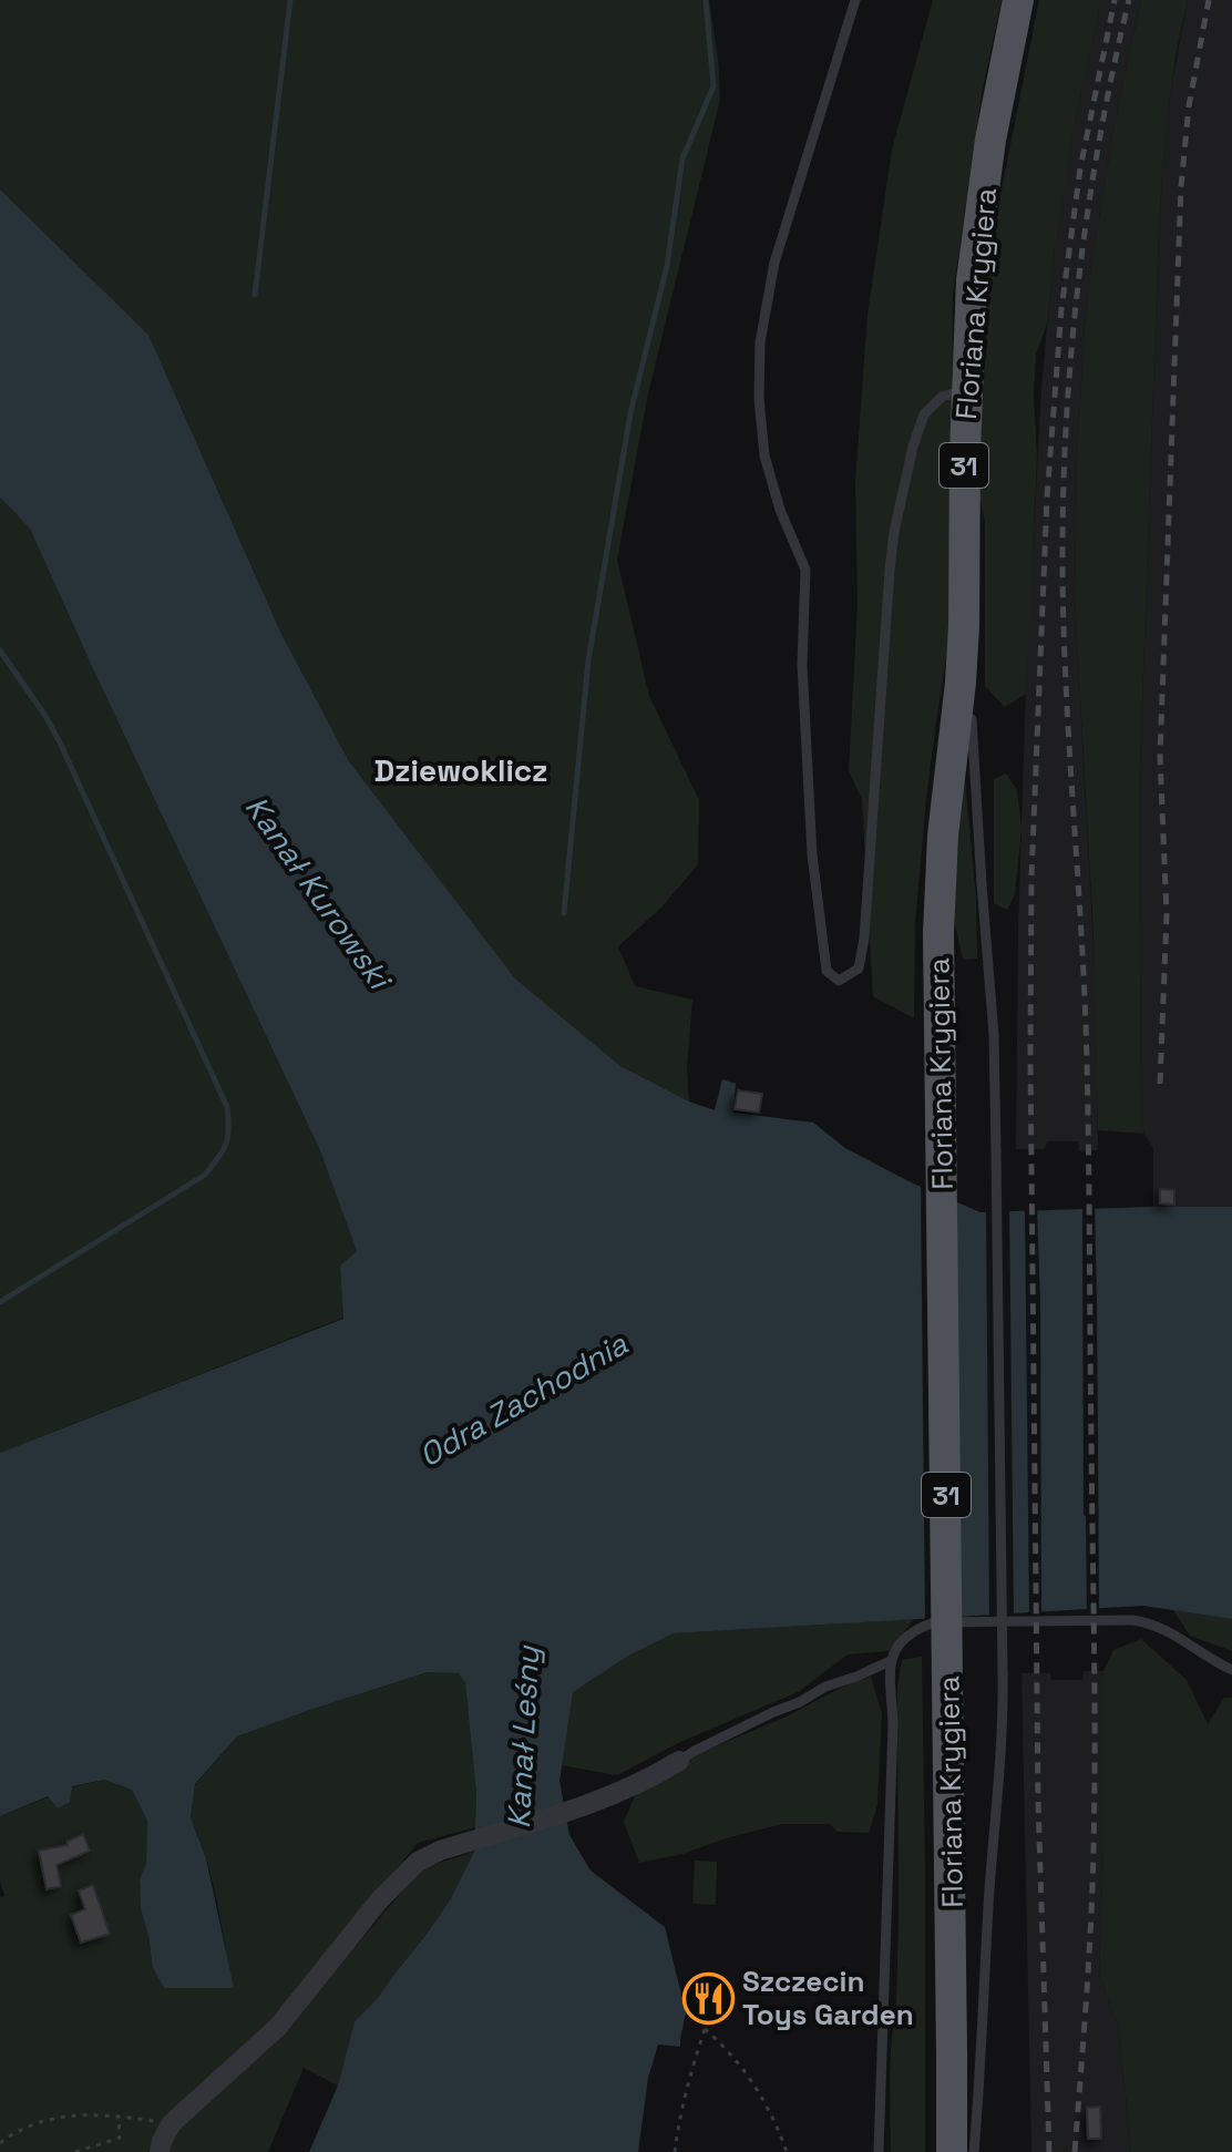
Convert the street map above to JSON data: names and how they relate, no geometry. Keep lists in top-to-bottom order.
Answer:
{
  "streets": {
    "main road": ["Floriana Krygiera", "31"]
  },
  "districts": ["Dziewoklicz"],
  "water": ["Kanał Kurowski", "Odra Zachodnia", "Kanał Leśny"],
  "places": {
    "restaurant": ["Szczecin Toys Garden"]
  }
}
